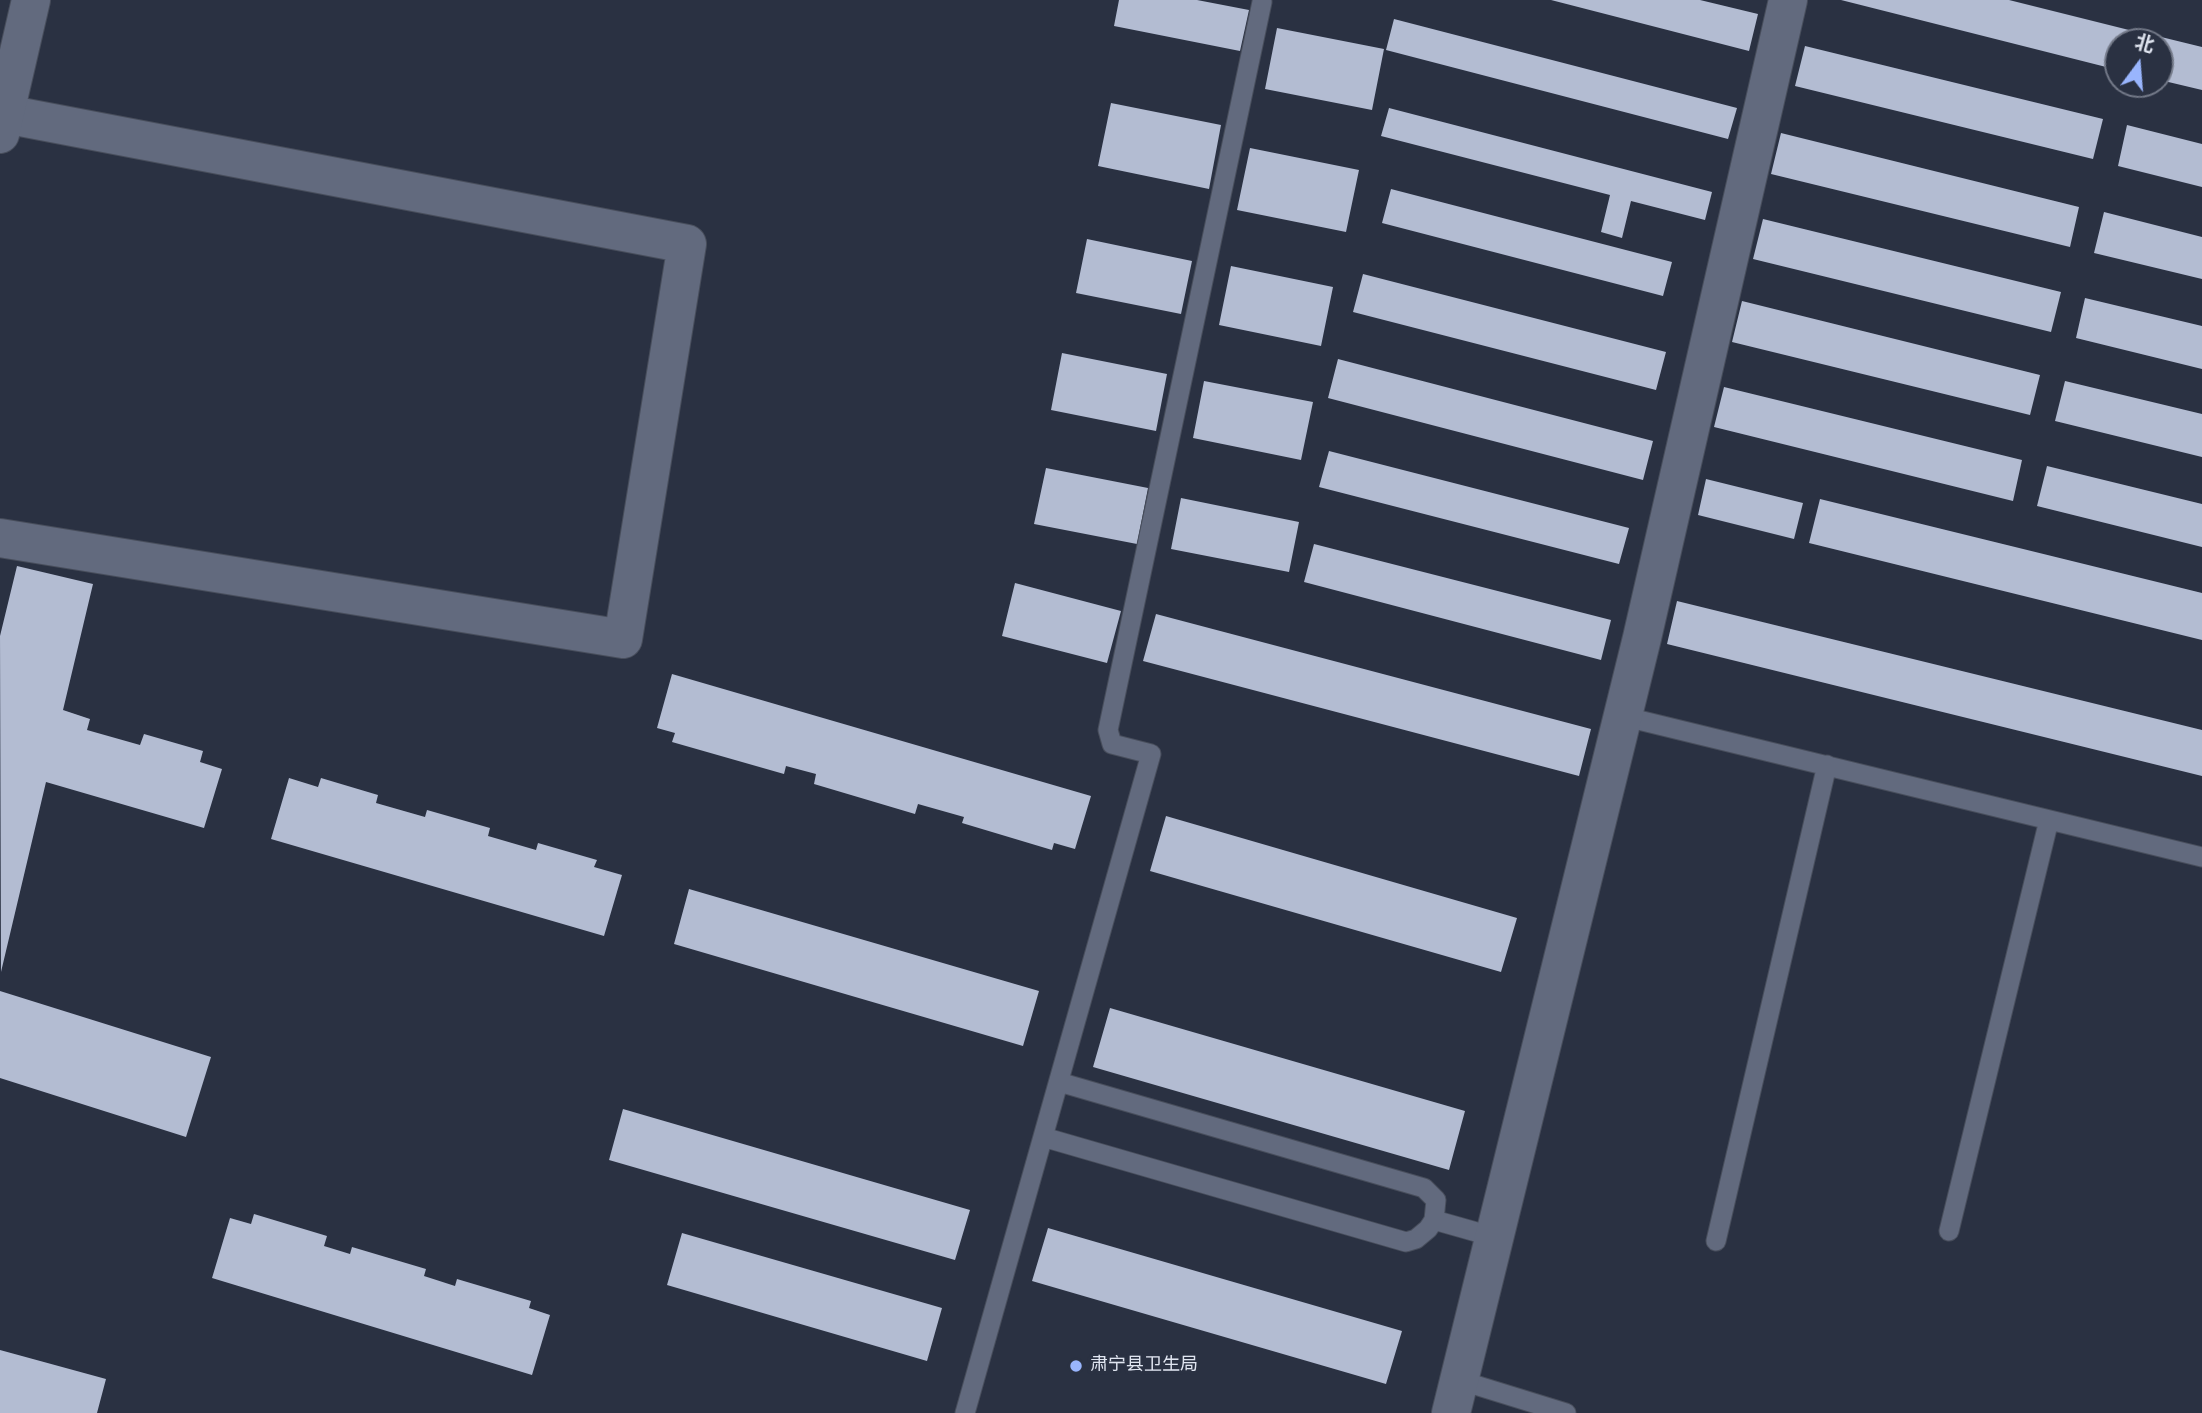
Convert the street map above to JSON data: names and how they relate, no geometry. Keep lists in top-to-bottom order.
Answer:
{
  "places": ["肃宁县卫生局"],
  "north": "top"
}
